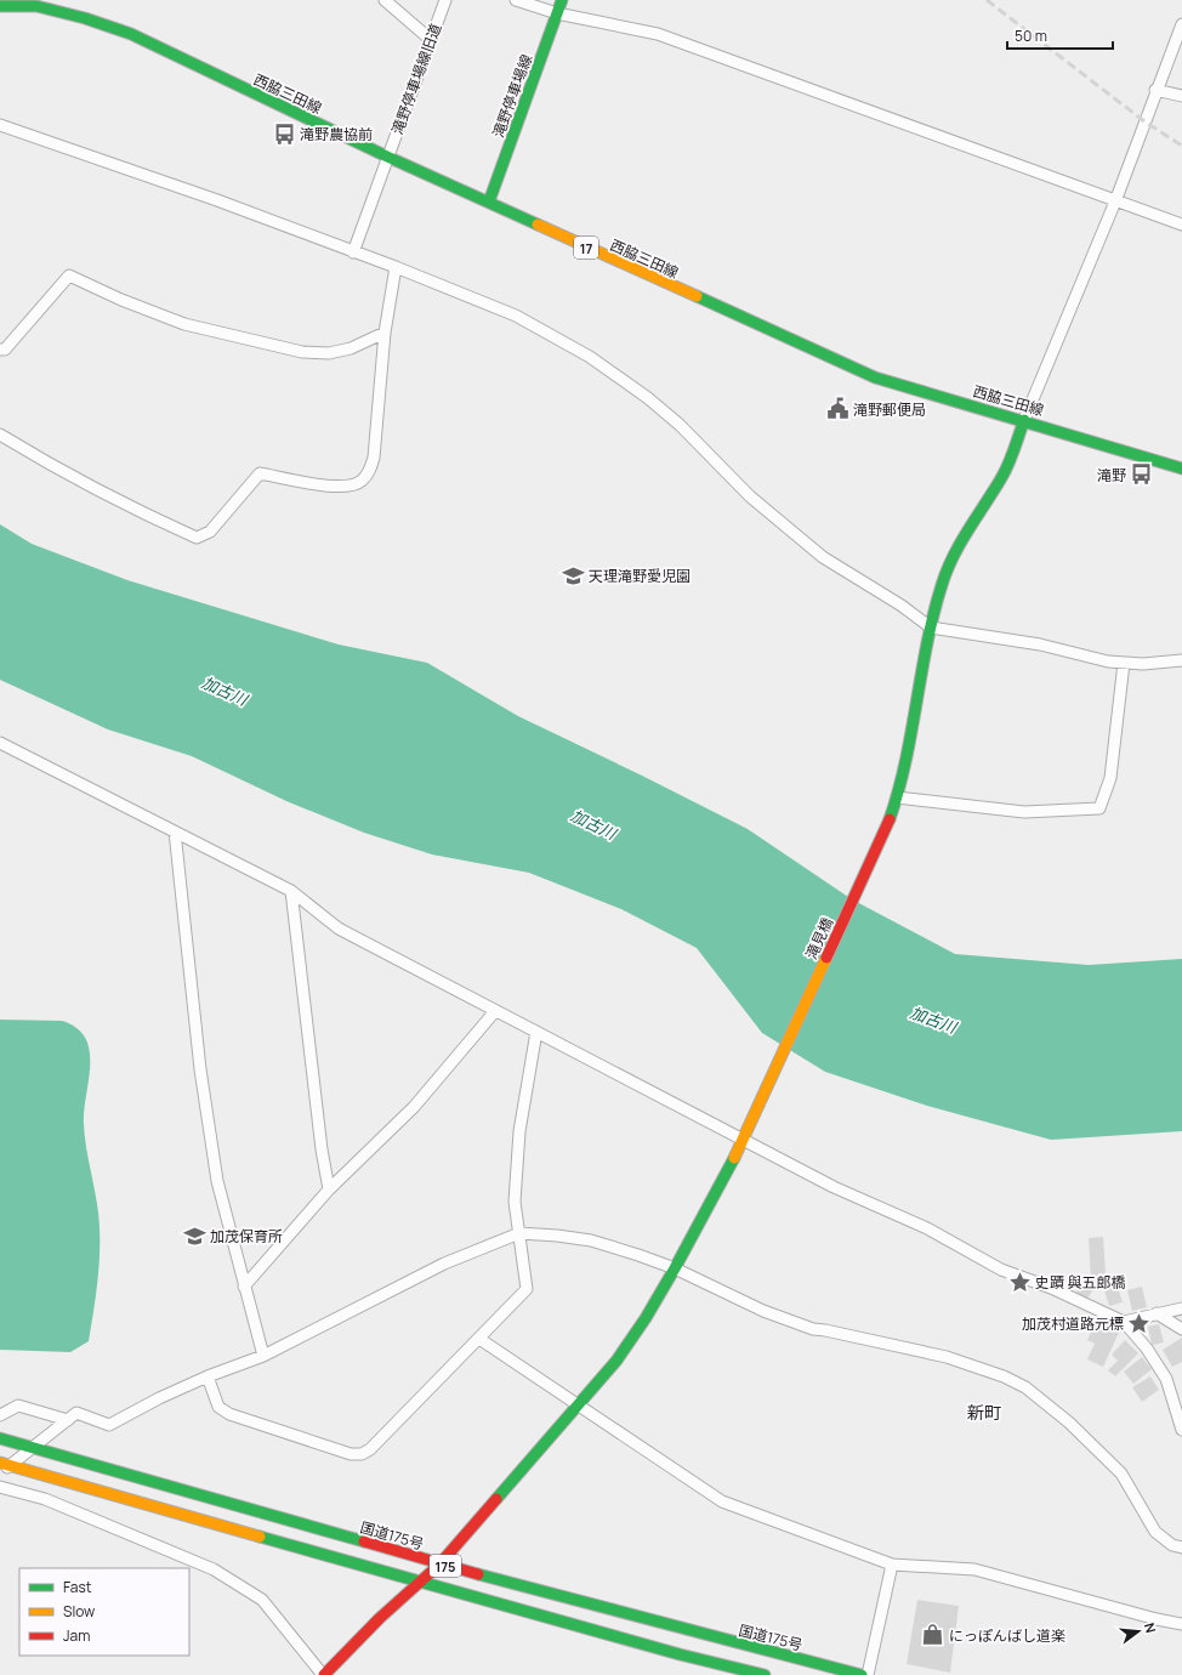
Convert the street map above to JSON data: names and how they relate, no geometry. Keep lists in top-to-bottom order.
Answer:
{
  "streets": {
    "main road": [
      "西脇三田線",
      "滝野停車場線",
      "17",
      "滝見橋",
      "国道175号",
      "175"
    ],
    "street": ["滝野停車場線旧道"]
  },
  "crossings": [
    ["滝野停車場線旧道", "西脇三田線"],
    ["西脇三田線", "滝野停車場線"],
    ["西脇三田線", "滝見橋"],
    ["滝見橋", "国道175号"],
    ["滝見橋", "175"]
  ],
  "districts": ["新町"],
  "water": ["加古川"],
  "places": {
    "bus stop": ["滝野農協前", "滝野"],
    "public building": ["滝野郵便局"],
    "school or university": ["天理滝野愛児園", "加茂保育所"],
    "place": ["史蹟 與五郎橋", "加茂村道路元標"],
    "shop": ["にっぽんばし道楽"]
  },
  "legend": ["Fast", "Slow", "Jam"],
  "scale_bar": "50 m",
  "north": "right"
}
